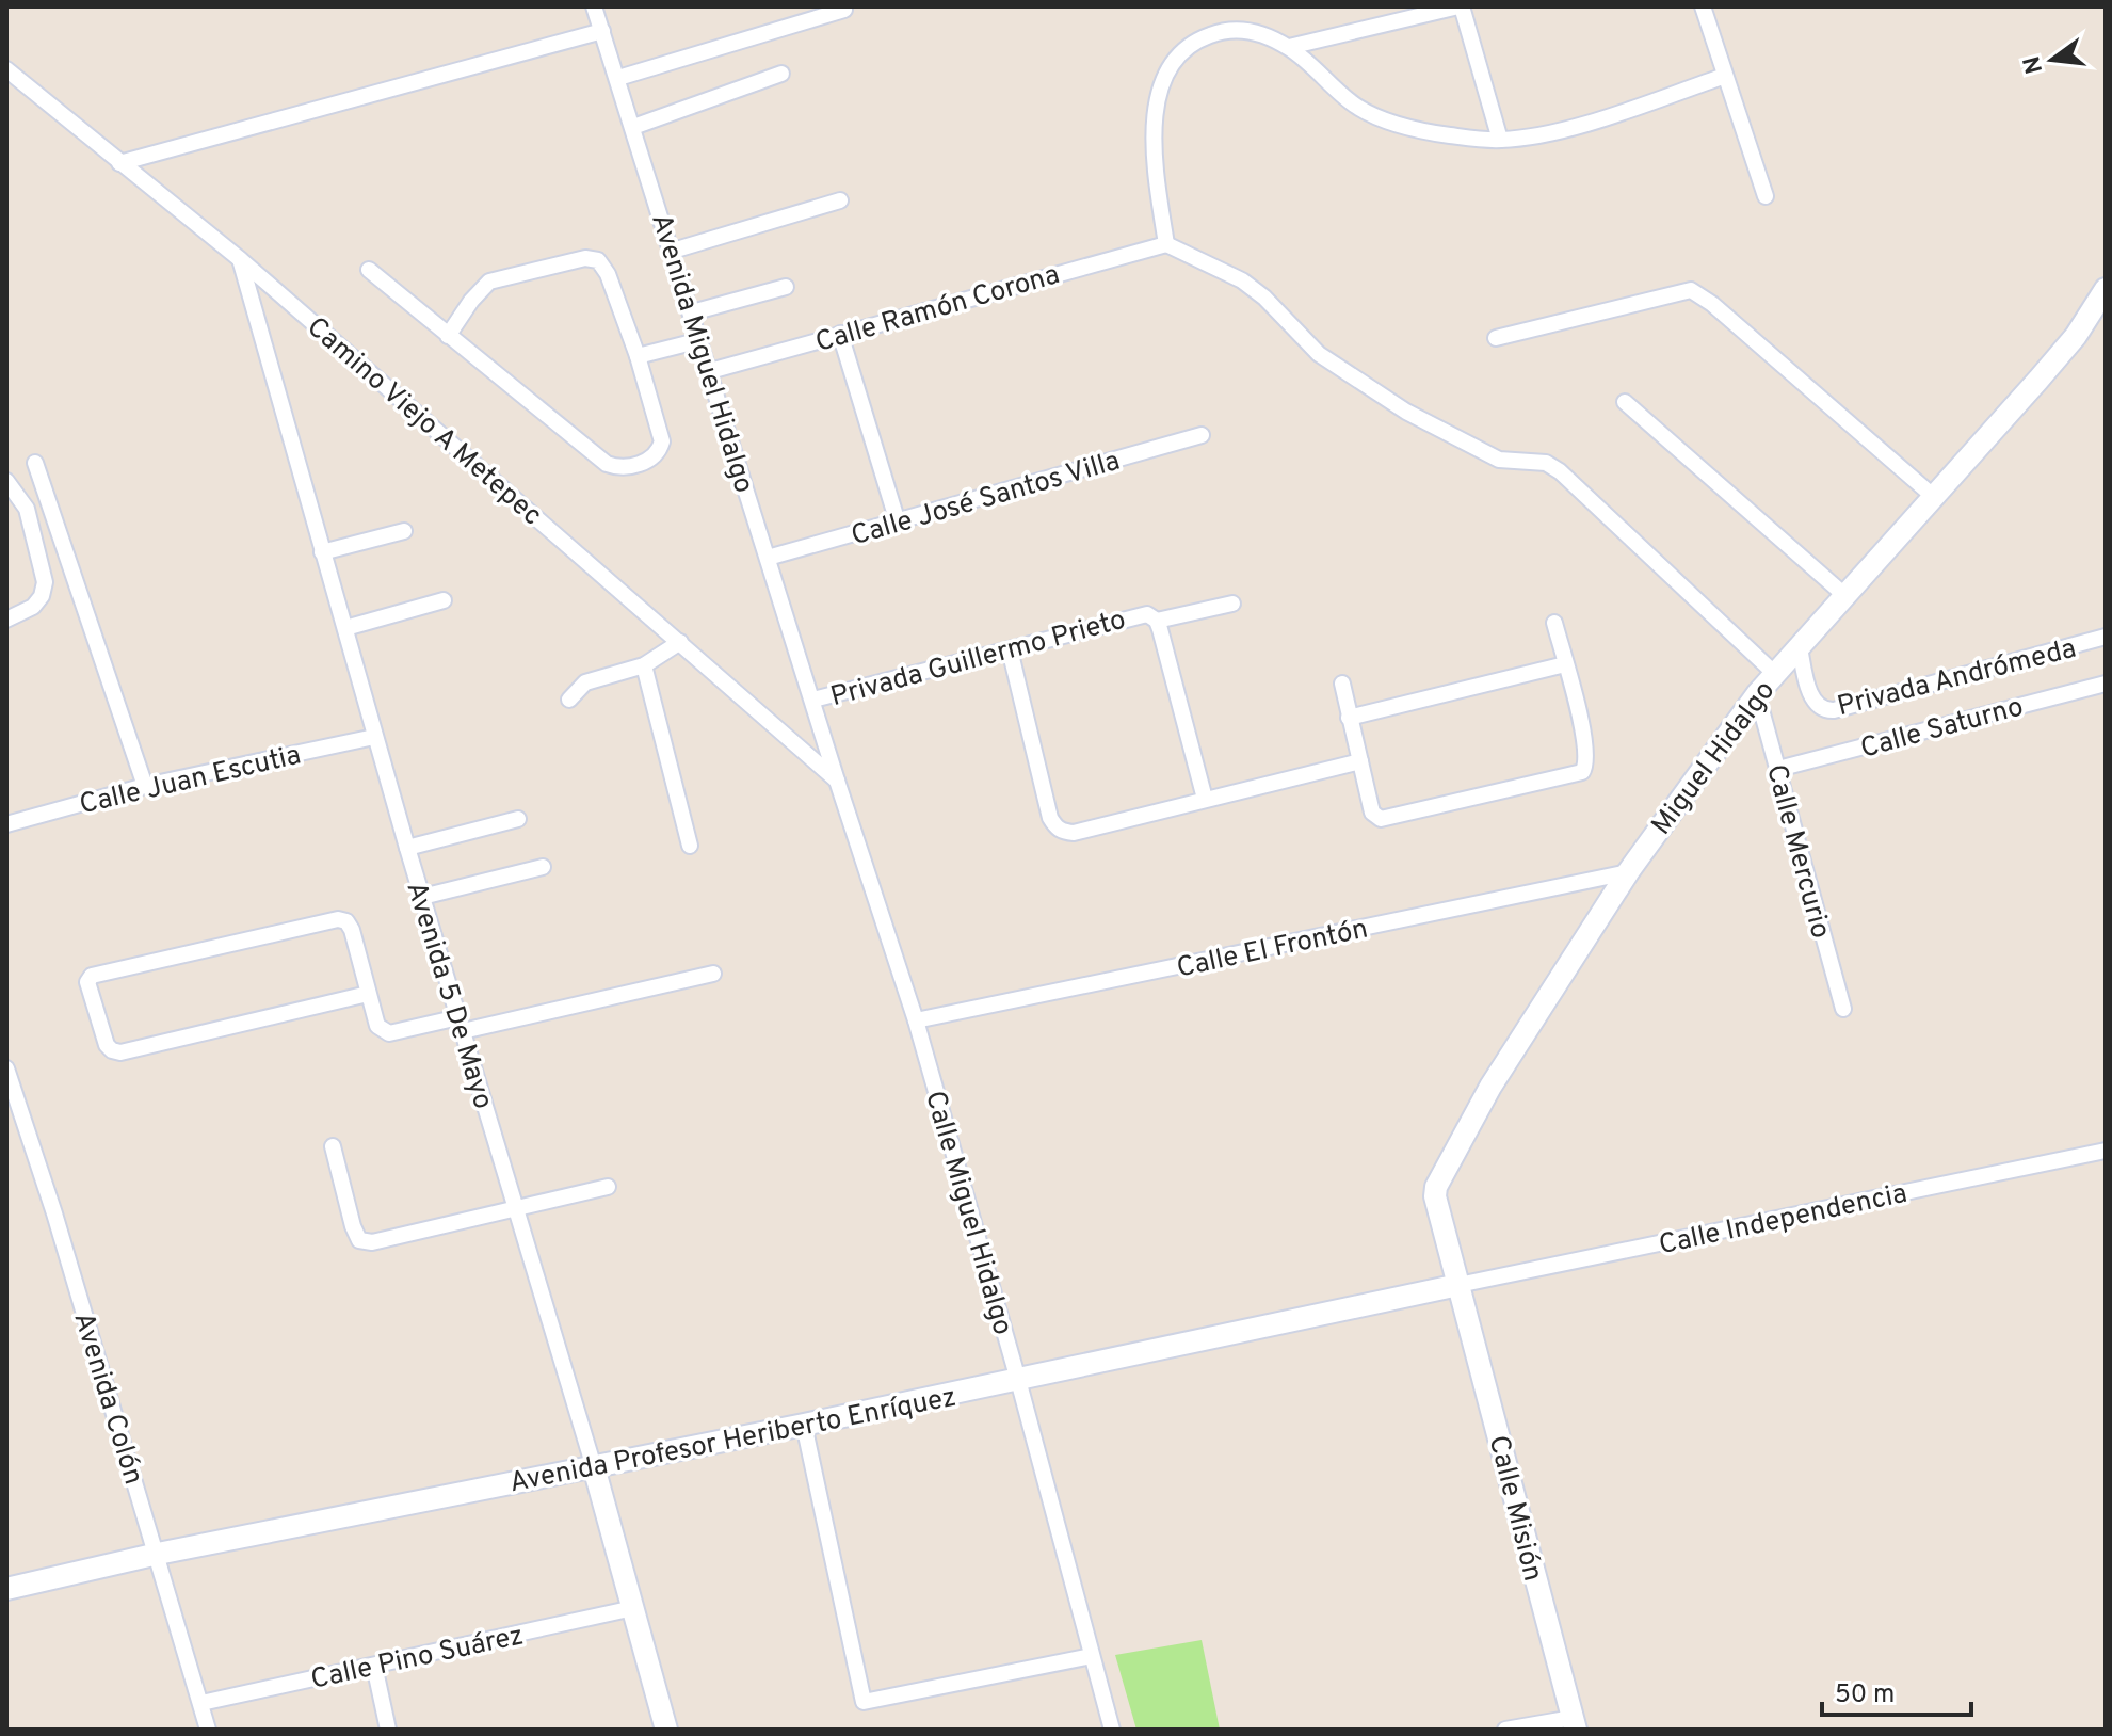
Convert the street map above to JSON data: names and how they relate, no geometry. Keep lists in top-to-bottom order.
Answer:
{
  "streets": {
    "main road": [
      "Miguel Hidalgo",
      "Avenida 5 De Mayo",
      "Avenida Profesor Heriberto Enríquez",
      "Calle Misión"
    ],
    "street": [
      "Calle Ramón Corona",
      "Avenida Miguel Hidalgo",
      "Camino Viejo A Metepec",
      "Calle José Santos Villa",
      "Privada Guillermo Prieto",
      "Privada Andrómeda",
      "Calle Saturno",
      "Calle Juan Escutia",
      "Calle Mercurio",
      "Calle El Frontón",
      "Calle Miguel Hidalgo",
      "Calle Independencia",
      "Avenida Colón",
      "Calle Pino Suárez"
    ]
  },
  "crossings": [
    ["Calle Ramón Corona", "Avenida Miguel Hidalgo"],
    ["Avenida Miguel Hidalgo", "Calle José Santos Villa"],
    ["Avenida Miguel Hidalgo", "Privada Guillermo Prieto"],
    ["Avenida Miguel Hidalgo", "Calle Miguel Hidalgo"],
    ["Camino Viejo A Metepec", "Avenida 5 De Mayo"],
    ["Camino Viejo A Metepec", "Calle Miguel Hidalgo"],
    ["Privada Guillermo Prieto", "Calle Miguel Hidalgo"],
    ["Privada Andrómeda", "Miguel Hidalgo"],
    ["Calle Saturno", "Calle Mercurio"],
    ["Miguel Hidalgo", "Calle Mercurio"],
    ["Miguel Hidalgo", "Calle El Frontón"],
    ["Miguel Hidalgo", "Calle Independencia"],
    ["Miguel Hidalgo", "Avenida Profesor Heriberto Enríquez"],
    ["Miguel Hidalgo", "Calle Misión"],
    ["Calle Juan Escutia", "Avenida 5 De Mayo"],
    ["Calle El Frontón", "Calle Miguel Hidalgo"],
    ["Avenida 5 De Mayo", "Avenida Profesor Heriberto Enríquez"],
    ["Avenida 5 De Mayo", "Calle Pino Suárez"],
    ["Calle Miguel Hidalgo", "Avenida Profesor Heriberto Enríquez"],
    ["Calle Independencia", "Avenida Profesor Heriberto Enríquez"],
    ["Calle Independencia", "Calle Misión"],
    ["Avenida Colón", "Avenida Profesor Heriberto Enríquez"],
    ["Avenida Colón", "Calle Pino Suárez"],
    ["Avenida Profesor Heriberto Enríquez", "Calle Misión"]
  ],
  "scale_bar": "50 m",
  "north": "left"
}
